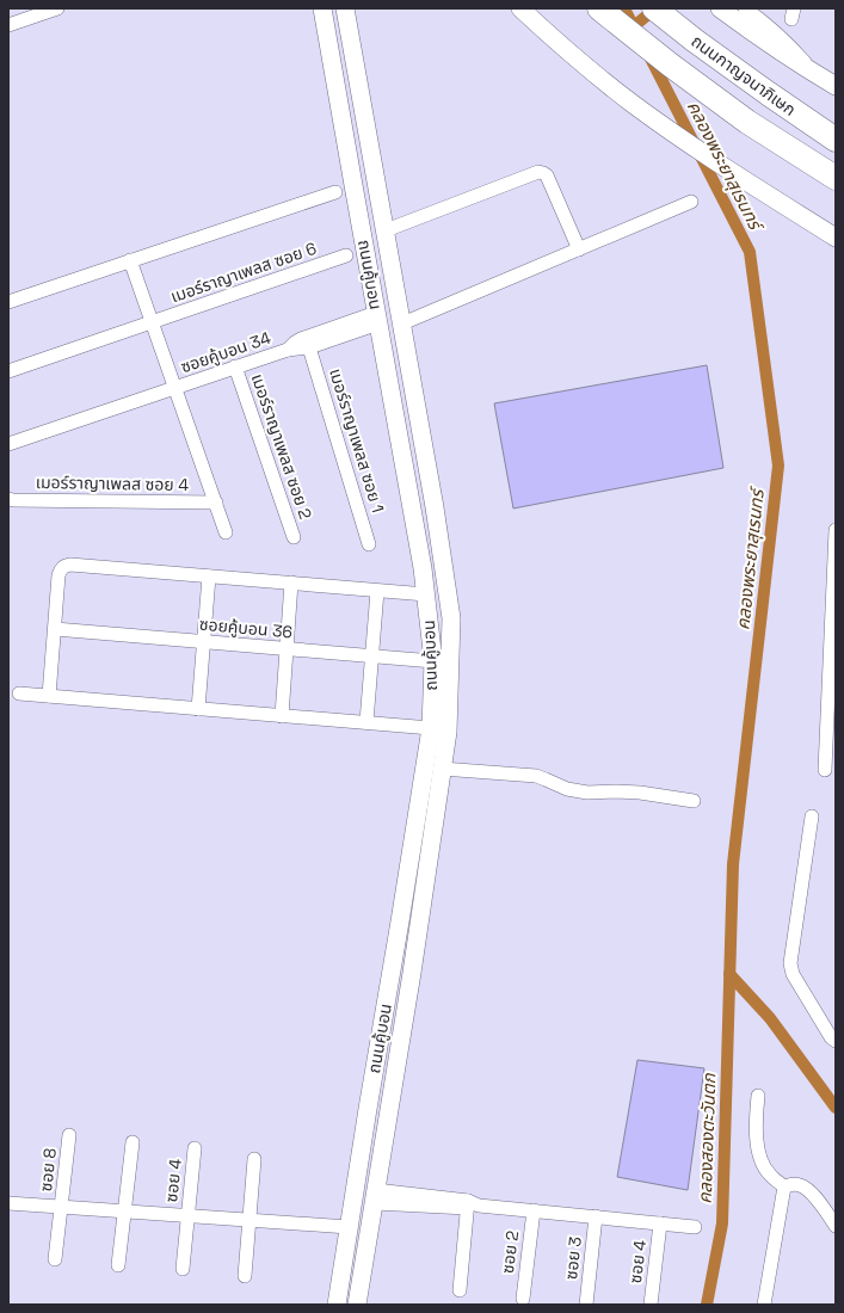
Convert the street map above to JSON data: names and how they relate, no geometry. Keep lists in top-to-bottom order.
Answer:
{
  "streets": {
    "highway": ["ถนนกาญจนาภิเษก"],
    "main road": ["ถนนคู้บอน"],
    "street": [
      "เมอร์ราญาเพลส ซอย 6",
      "ซอยคู้บอน 34",
      "เมอร์ราญาเพลส ซอย 1",
      "เมอร์ราญาเพลส ซอย 2",
      "เมอร์ราญาเพลส ซอย 4",
      "ซอยคู้บอน 36",
      "ซอย 8",
      "ซอย 4",
      "ซอย 2",
      "ซอย 3"
    ]
  },
  "crossings": [
    ["ถนนคู้บอน", "ซอยคู้บอน 34"],
    ["ถนนคู้บอน", "ซอยคู้บอน 36"],
    ["ซอยคู้บอน 34", "เมอร์ราญาเพลส ซอย 1"],
    ["ซอยคู้บอน 34", "เมอร์ราญาเพลส ซอย 2"]
  ],
  "water": ["คลองพระยาสุเรนทร์", "คลองสองตะวันตก"]
}
